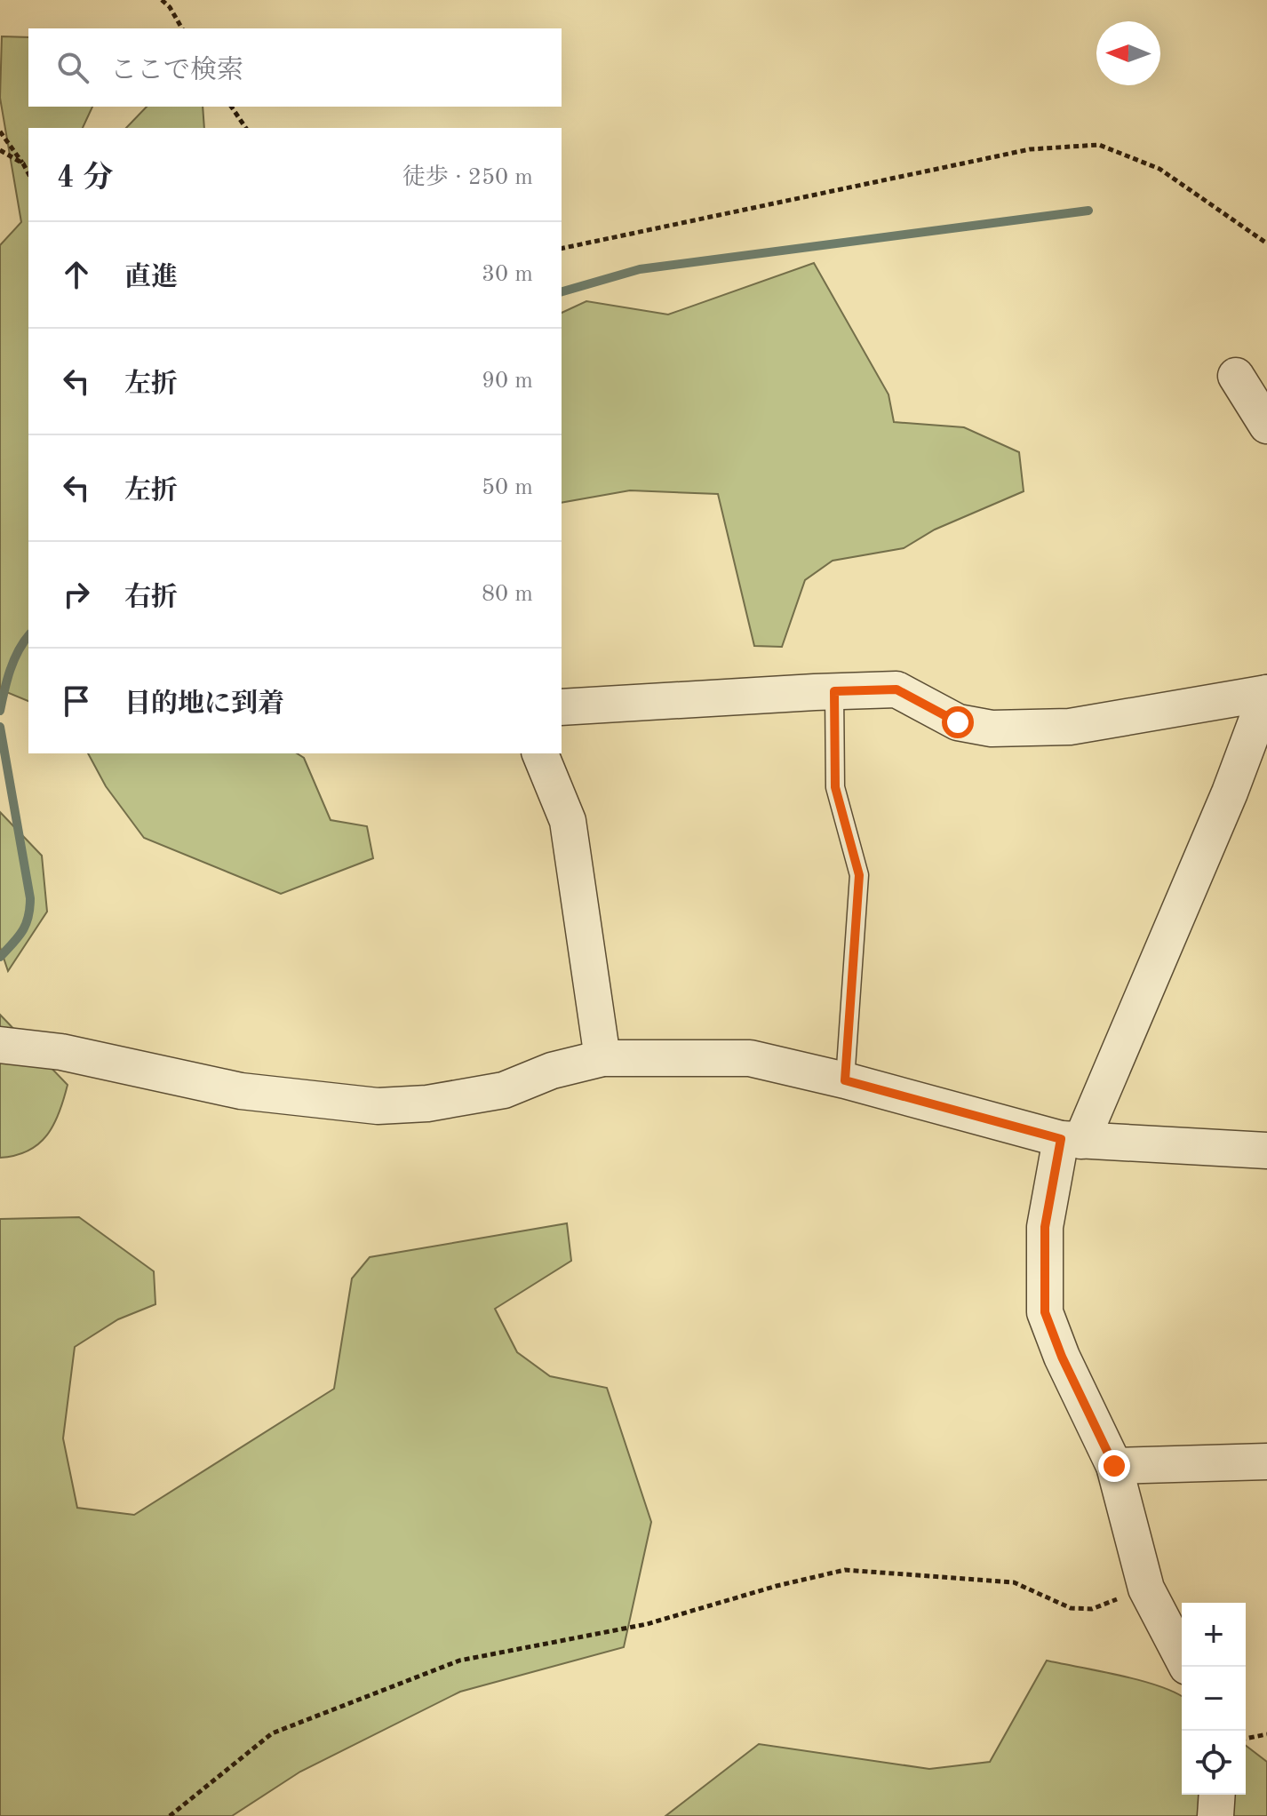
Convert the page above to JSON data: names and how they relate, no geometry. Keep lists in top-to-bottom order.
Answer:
{
  "north": "left",
  "page": {
    "search": "ここで検索",
    "heading": ["4 分", "徒歩 · 250 m"],
    "list": [
      ["直進", "30 m"],
      ["左折", "90 m"],
      ["左折", "50 m"],
      ["右折", "80 m"],
      "目的地に到着"
    ],
    "map_buttons": ["+", "−"]
  }
}
